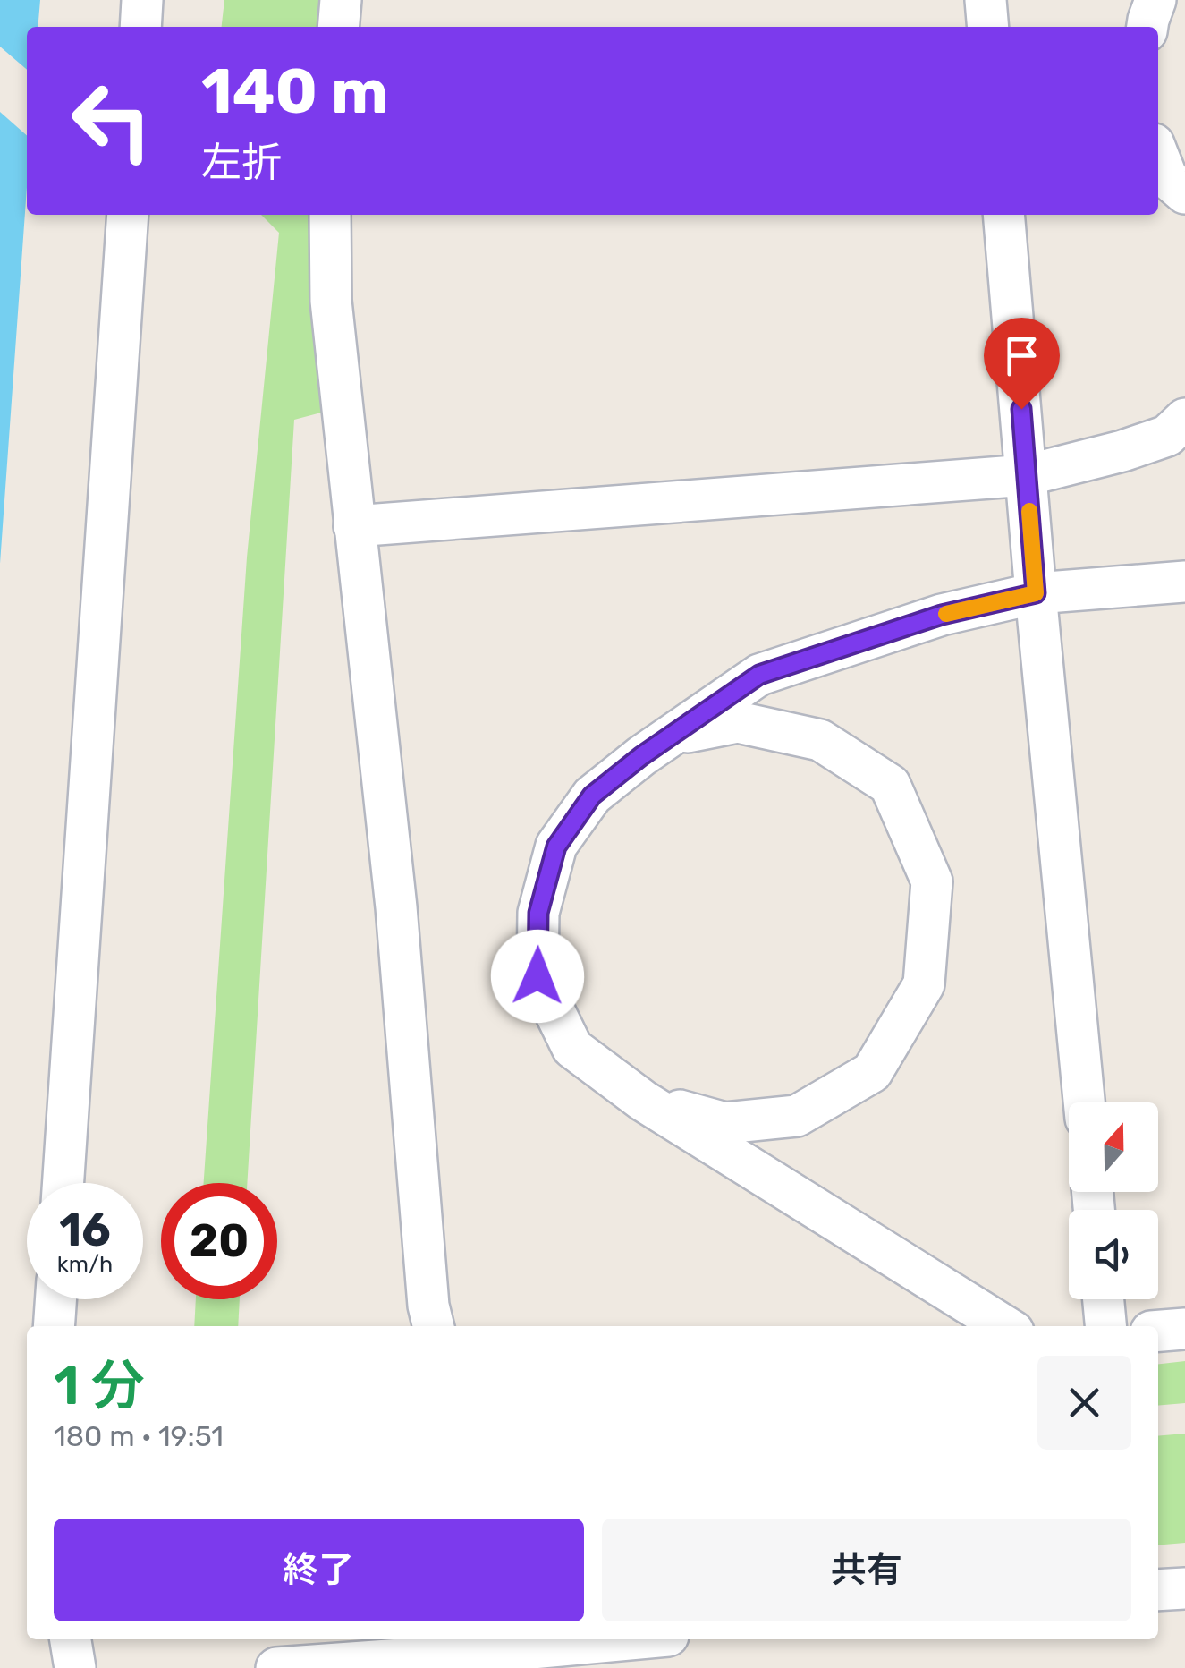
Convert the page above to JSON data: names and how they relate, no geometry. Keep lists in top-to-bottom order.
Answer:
{
  "north": "top",
  "page": {
    "turn": ["140 m", "左折"],
    "speed": "16 km/h",
    "limit": "20",
    "heading": ["1 分", "180 m · 19:51"],
    "buttons": ["終了", "共有"]
  }
}
